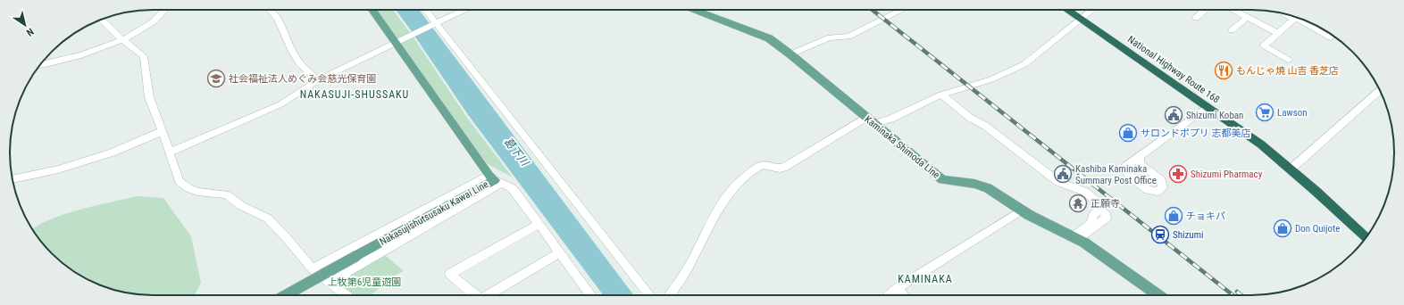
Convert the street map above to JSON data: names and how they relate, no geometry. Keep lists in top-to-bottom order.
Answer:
{
  "streets": {
    "highway": ["National Highway Route 168"],
    "main road": ["Kaminaka Shimoda Line", "Nakasujishutsusaku Kawai Line"]
  },
  "districts": ["NAKASUJI-SHUSSAKU", "KAMINAKA"],
  "water": ["葛下川"],
  "parks": ["上牧第6児童遊園"],
  "places": {
    "restaurant": ["もんじゃ焼 山吉 香芝店"],
    "school or university": ["社会福祉法人めぐみ会慈光保育園"],
    "supermarket": ["Lawson"],
    "public building": ["Shizumi Koban", "Kashiba Kaminaka Summary Post Office"],
    "shop": ["サロンドポプリ 志都美店", "チョキパ", "Don Quijote"],
    "pharmacy": ["Shizumi Pharmacy"],
    "temple": ["正願寺"],
    "station": ["Shizumi"]
  },
  "north": "bottom right"
}
